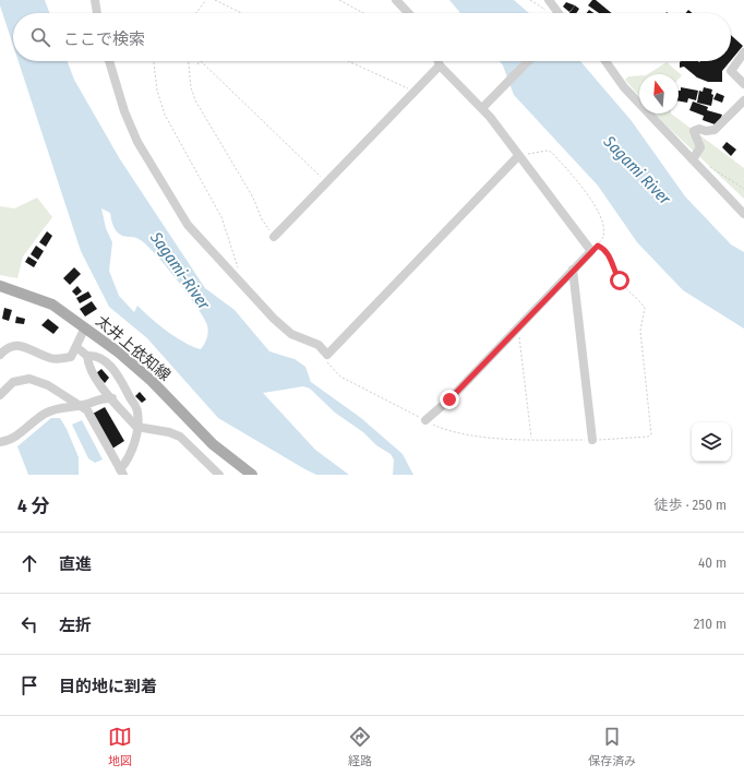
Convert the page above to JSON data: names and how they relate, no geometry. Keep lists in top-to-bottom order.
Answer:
{
  "streets": {
    "main road": ["太井上依知線"]
  },
  "water": ["Sagami River", "Sagami-River"],
  "north": "top",
  "page": {
    "search": "ここで検索",
    "heading": ["4 分", "徒歩 · 250 m"],
    "list": [
      ["直進", "40 m"],
      ["左折", "210 m"],
      "目的地に到着"
    ],
    "nav": ["地図", "経路", "保存済み"]
  }
}
